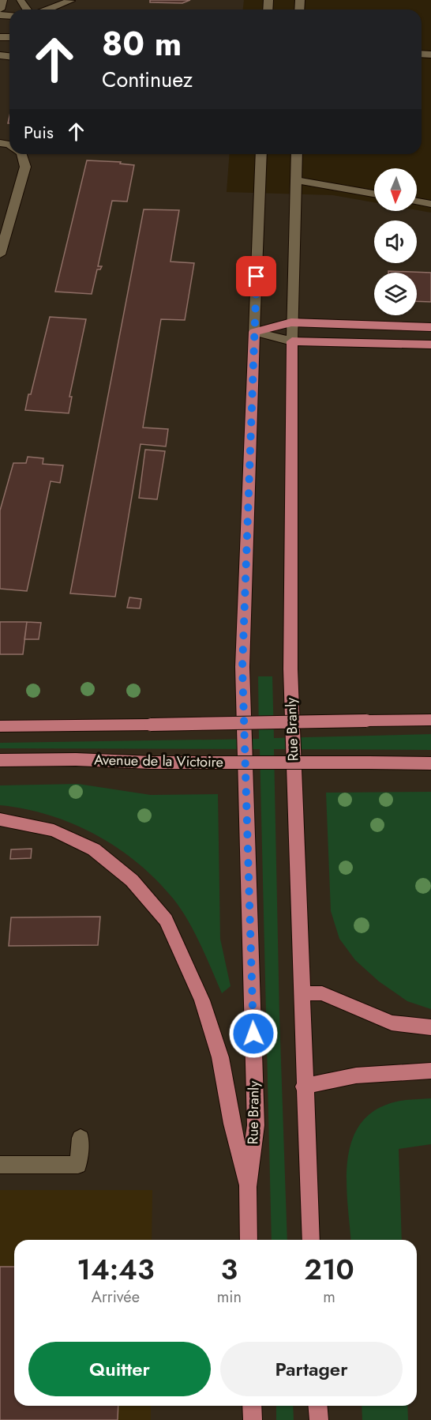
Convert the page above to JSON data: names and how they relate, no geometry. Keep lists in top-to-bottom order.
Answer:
{
  "streets": {
    "main road": ["Rue Branly", "Avenue de la Victoire"]
  },
  "north": "bottom",
  "page": {
    "turn": ["80 m", "Continuez"],
    "then": "Puis",
    "eta": [
      "14:43",
      "Arrivée",
      "3",
      "min",
      "210",
      "m"
    ],
    "buttons": ["Quitter", "Partager"]
  }
}
